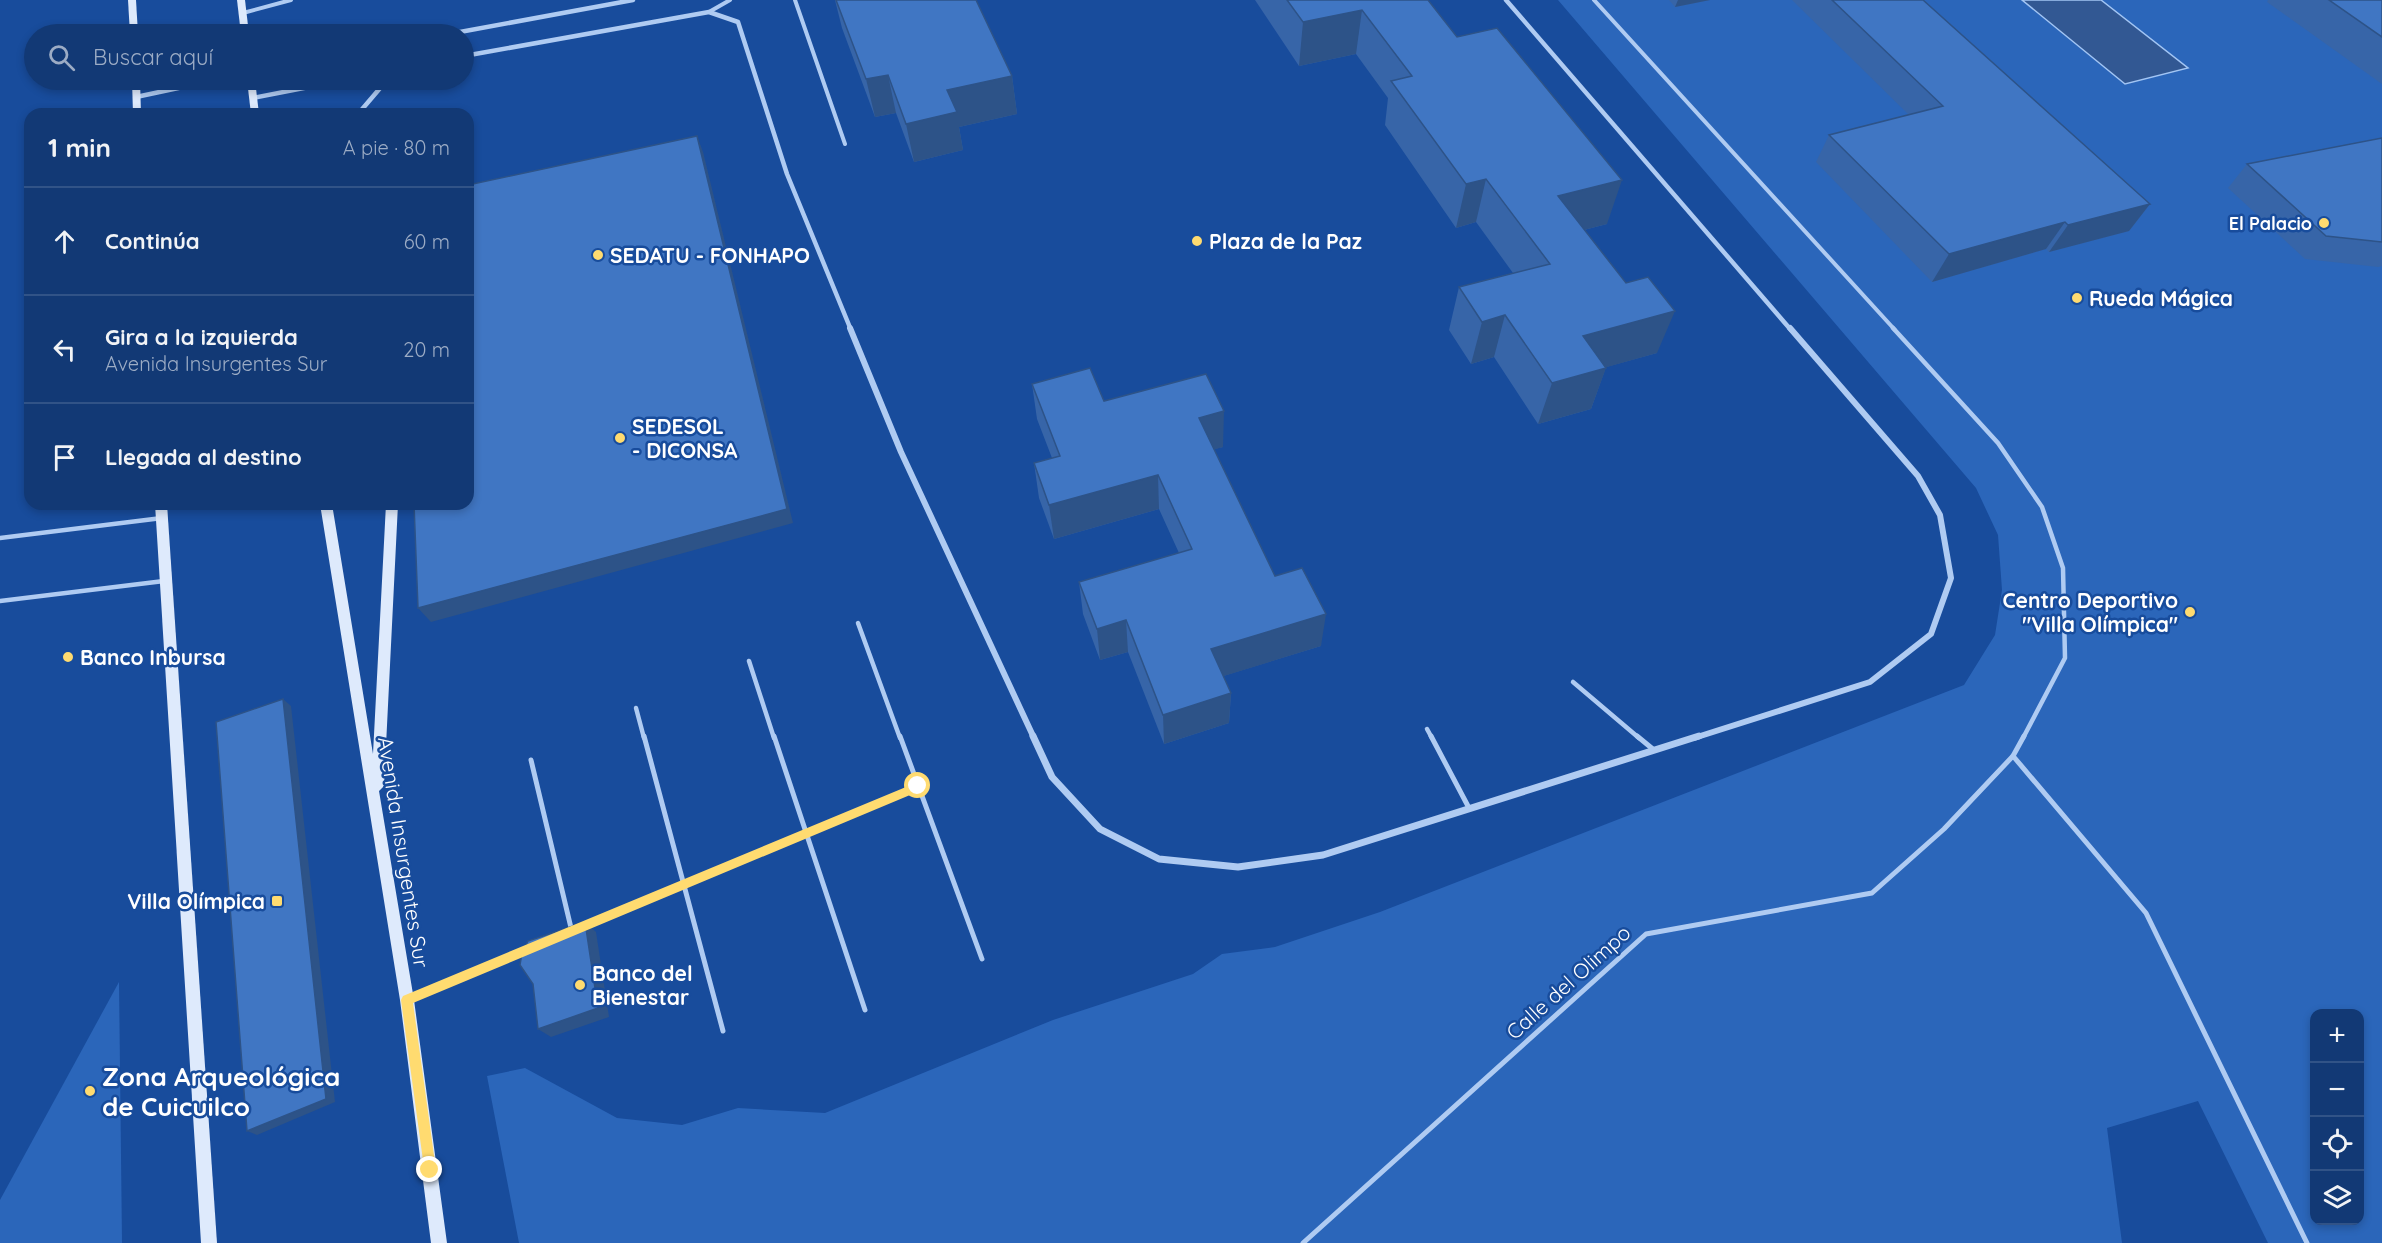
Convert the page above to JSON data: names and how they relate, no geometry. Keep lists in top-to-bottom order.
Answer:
{
  "streets": {
    "main road": ["Avenida Insurgentes Sur"],
    "lane": ["Calle del Olimpo"]
  },
  "places": {
    "other": [
      "El Palacio",
      "Plaza de la Paz",
      "SEDATU - FONHAPO",
      "Rueda Mágica",
      "SEDESOL - DICONSA",
      "Centro Deportivo \"Villa Olímpica\"",
      "Banco Inbursa",
      "Banco del Bienestar",
      "Zona Arqueológica de Cuicuilco"
    ],
    "transit": ["Villa Olímpica"]
  },
  "page": {
    "search": "Buscar aquí",
    "heading": ["1 min", "A pie · 80 m"],
    "list": [
      ["Continúa", "60 m"],
      ["Gira a la izquierda", "Avenida Insurgentes Sur", "20 m"],
      "Llegada al destino"
    ],
    "map_buttons": ["+", "−"]
  }
}
